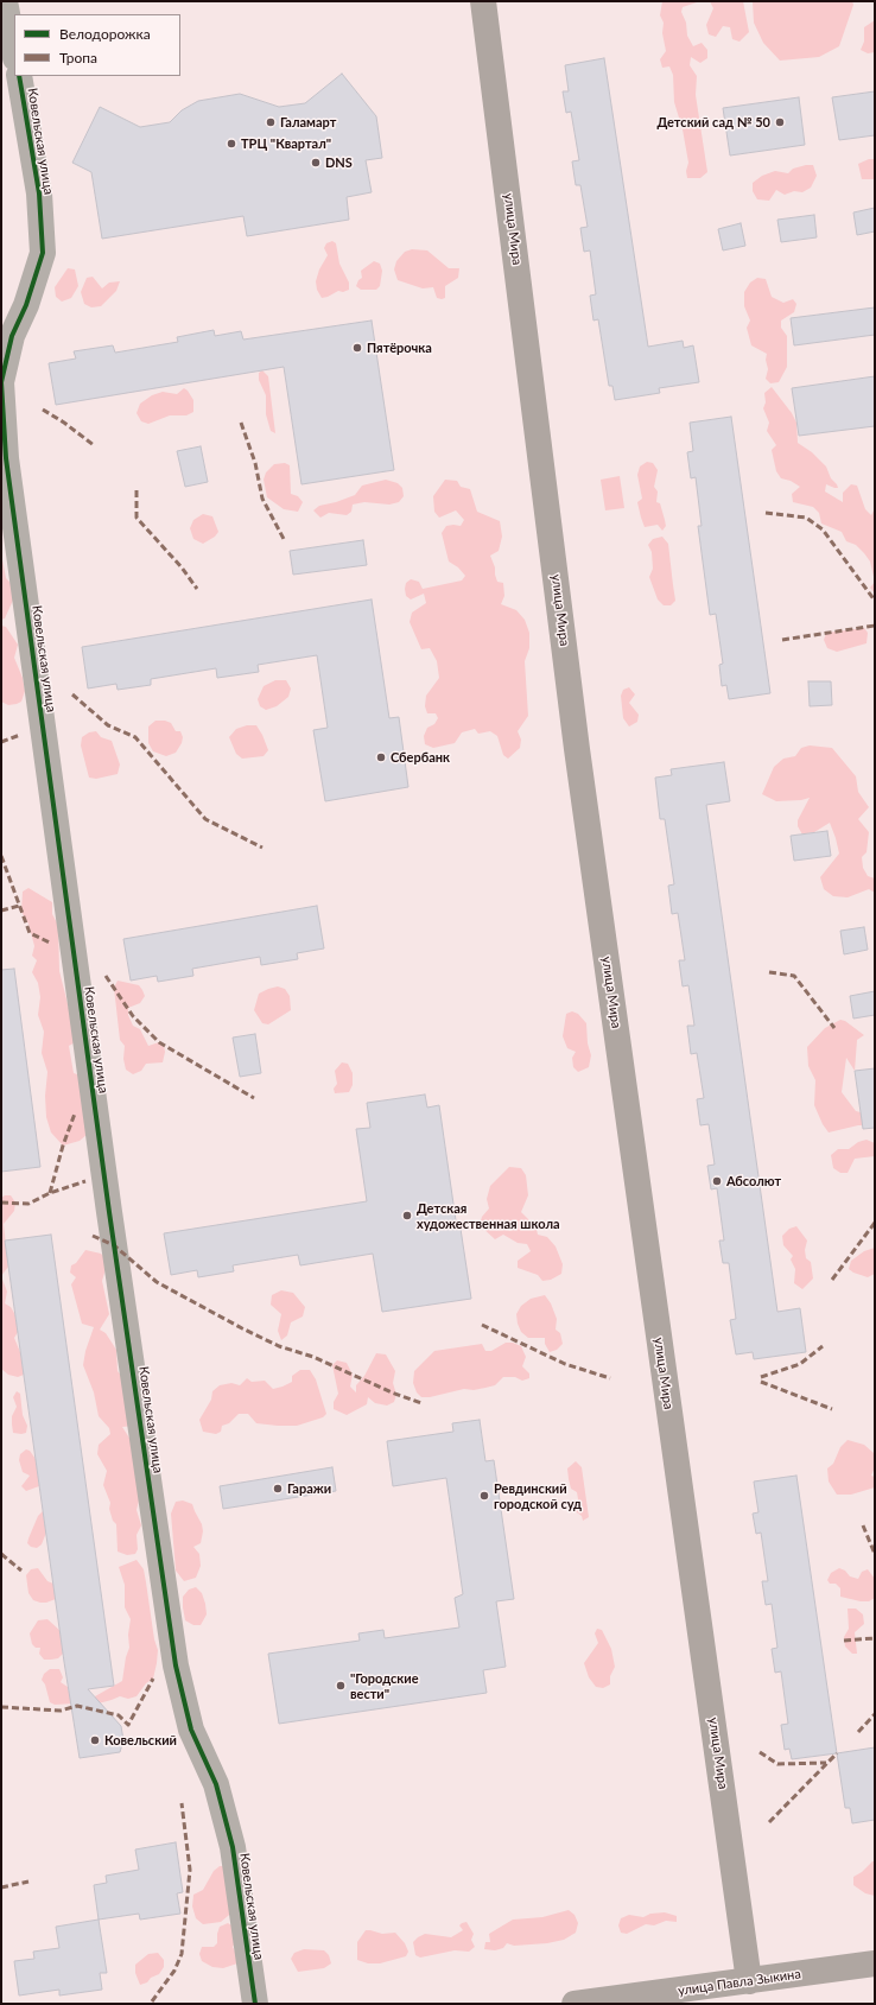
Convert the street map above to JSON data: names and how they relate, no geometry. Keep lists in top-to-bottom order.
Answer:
{
  "streets": {
    "main road": ["улица Мира", "улица Павла Зыкина"],
    "street": ["Ковельская улица"]
  },
  "crossings": [
    ["улица Мира", "улица Павла Зыкина"]
  ],
  "places": [
    "Галамарт",
    "Детский сад № 50",
    "ТРЦ \"Квартал\"",
    "DNS",
    "Пятёрочка",
    "Сбербанк",
    "Абсолют",
    "Детская художественная школа",
    "Гаражи",
    "Ревдинский городской суд",
    "\"Городские вести\"",
    "Ковельский"
  ],
  "legend": ["Велодорожка", "Тропа"]
}
